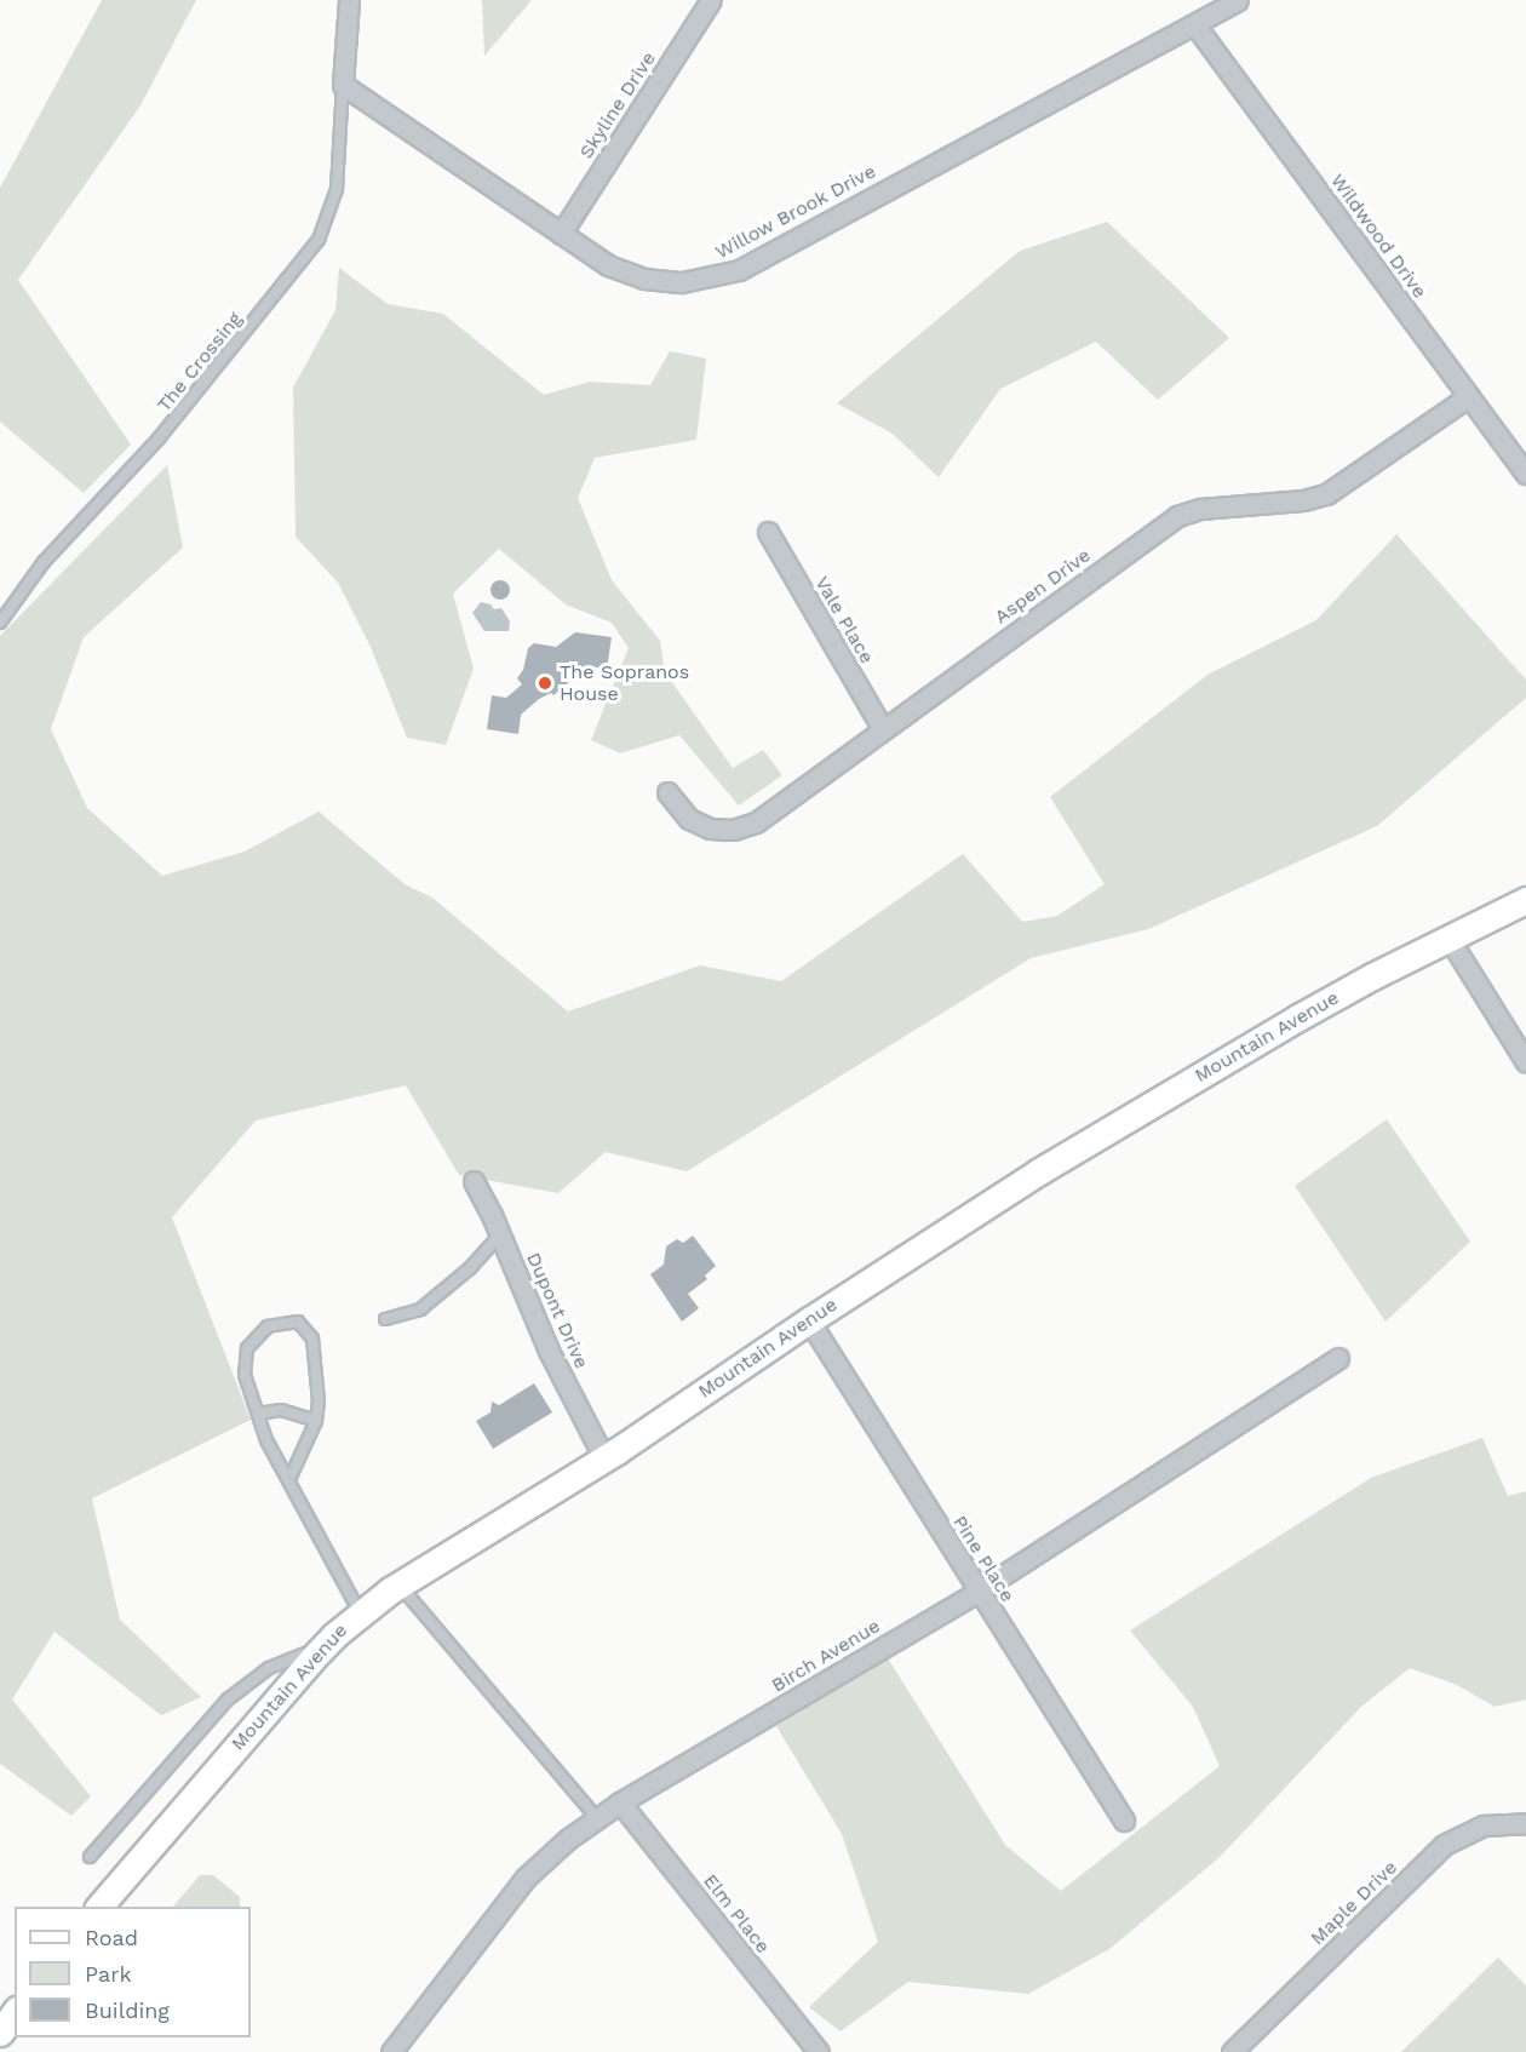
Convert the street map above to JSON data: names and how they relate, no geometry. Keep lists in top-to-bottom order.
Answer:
{
  "streets": {
    "street": [
      "Skyline Drive",
      "Willow Brook Drive",
      "Wildwood Drive",
      "Aspen Drive",
      "Vale Place",
      "Mountain Avenue",
      "Dupont Drive",
      "Pine Place",
      "Birch Avenue",
      "Maple Drive",
      "Elm Place"
    ],
    "lane": ["The Crossing"]
  },
  "crossings": [
    ["Skyline Drive", "Willow Brook Drive"],
    ["Willow Brook Drive", "Wildwood Drive"],
    ["Willow Brook Drive", "The Crossing"],
    ["Wildwood Drive", "Aspen Drive"],
    ["Aspen Drive", "Vale Place"],
    ["Mountain Avenue", "Dupont Drive"],
    ["Mountain Avenue", "Pine Place"],
    ["Pine Place", "Birch Avenue"],
    ["Birch Avenue", "Elm Place"]
  ],
  "places": ["The Sopranos House"],
  "legend": ["Road", "Park", "Building"]
}
